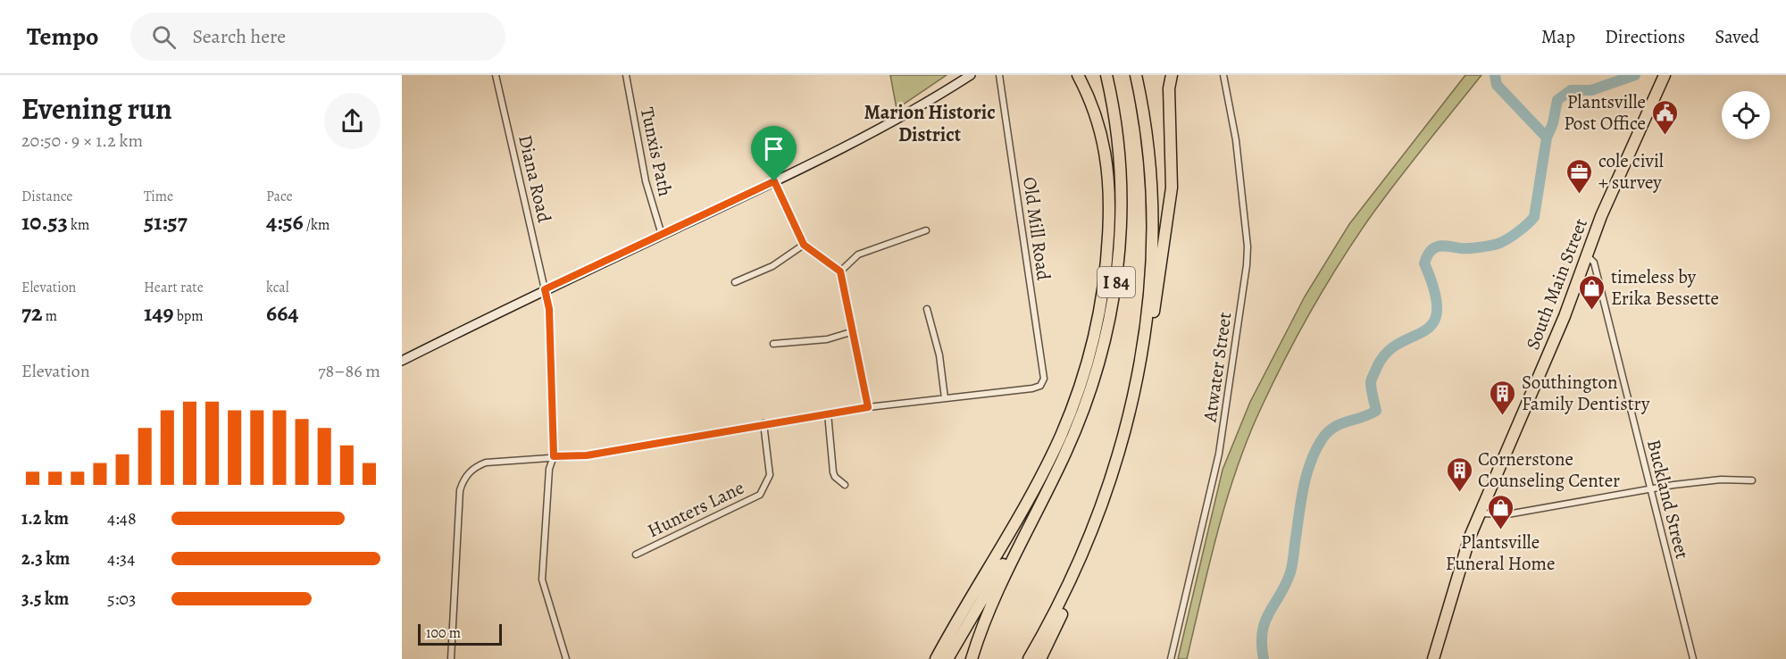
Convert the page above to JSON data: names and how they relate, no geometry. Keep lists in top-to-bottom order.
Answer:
{
  "streets": {
    "highway": ["I 84", "South Main Street"],
    "street": [
      "Tunxis Path",
      "Diana Road",
      "Old Mill Road",
      "Atwater Street",
      "Buckland Street",
      "Hunters Lane"
    ]
  },
  "crossings": [
    ["South Main Street", "Buckland Street"]
  ],
  "districts": ["Marion Historic District"],
  "places": {
    "public building": ["Plantsville Post Office"],
    "office": ["cole civil + survey"],
    "shop": ["timeless by Erika Bessette", "Plantsville Funeral Home"],
    "building": ["Southington Family Dentistry", "Cornerstone Counseling Center"]
  },
  "scale_bar": "100 m",
  "page": {
    "header": "Tempo",
    "search": "Search here",
    "nav": ["Map", "Directions", "Saved"],
    "heading": ["Evening run", "20:50 · 9 × 1.2 km"],
    "stats": [
      ["Distance", "10.53 km"],
      ["Time", "51:57"],
      ["Pace", "4:56 /km"],
      ["Elevation", "72 m"],
      ["Heart rate", "149 bpm"],
      ["kcal", "664"]
    ],
    "chart": ["Elevation", "78–86 m"],
    "list": [
      {
        "name": "1.2 km",
        "note": "4:48"
      },
      {
        "name": "2.3 km",
        "note": "4:34"
      },
      {
        "name": "3.5 km",
        "note": "5:03"
      }
    ],
    "scale": "100 m"
  }
}
